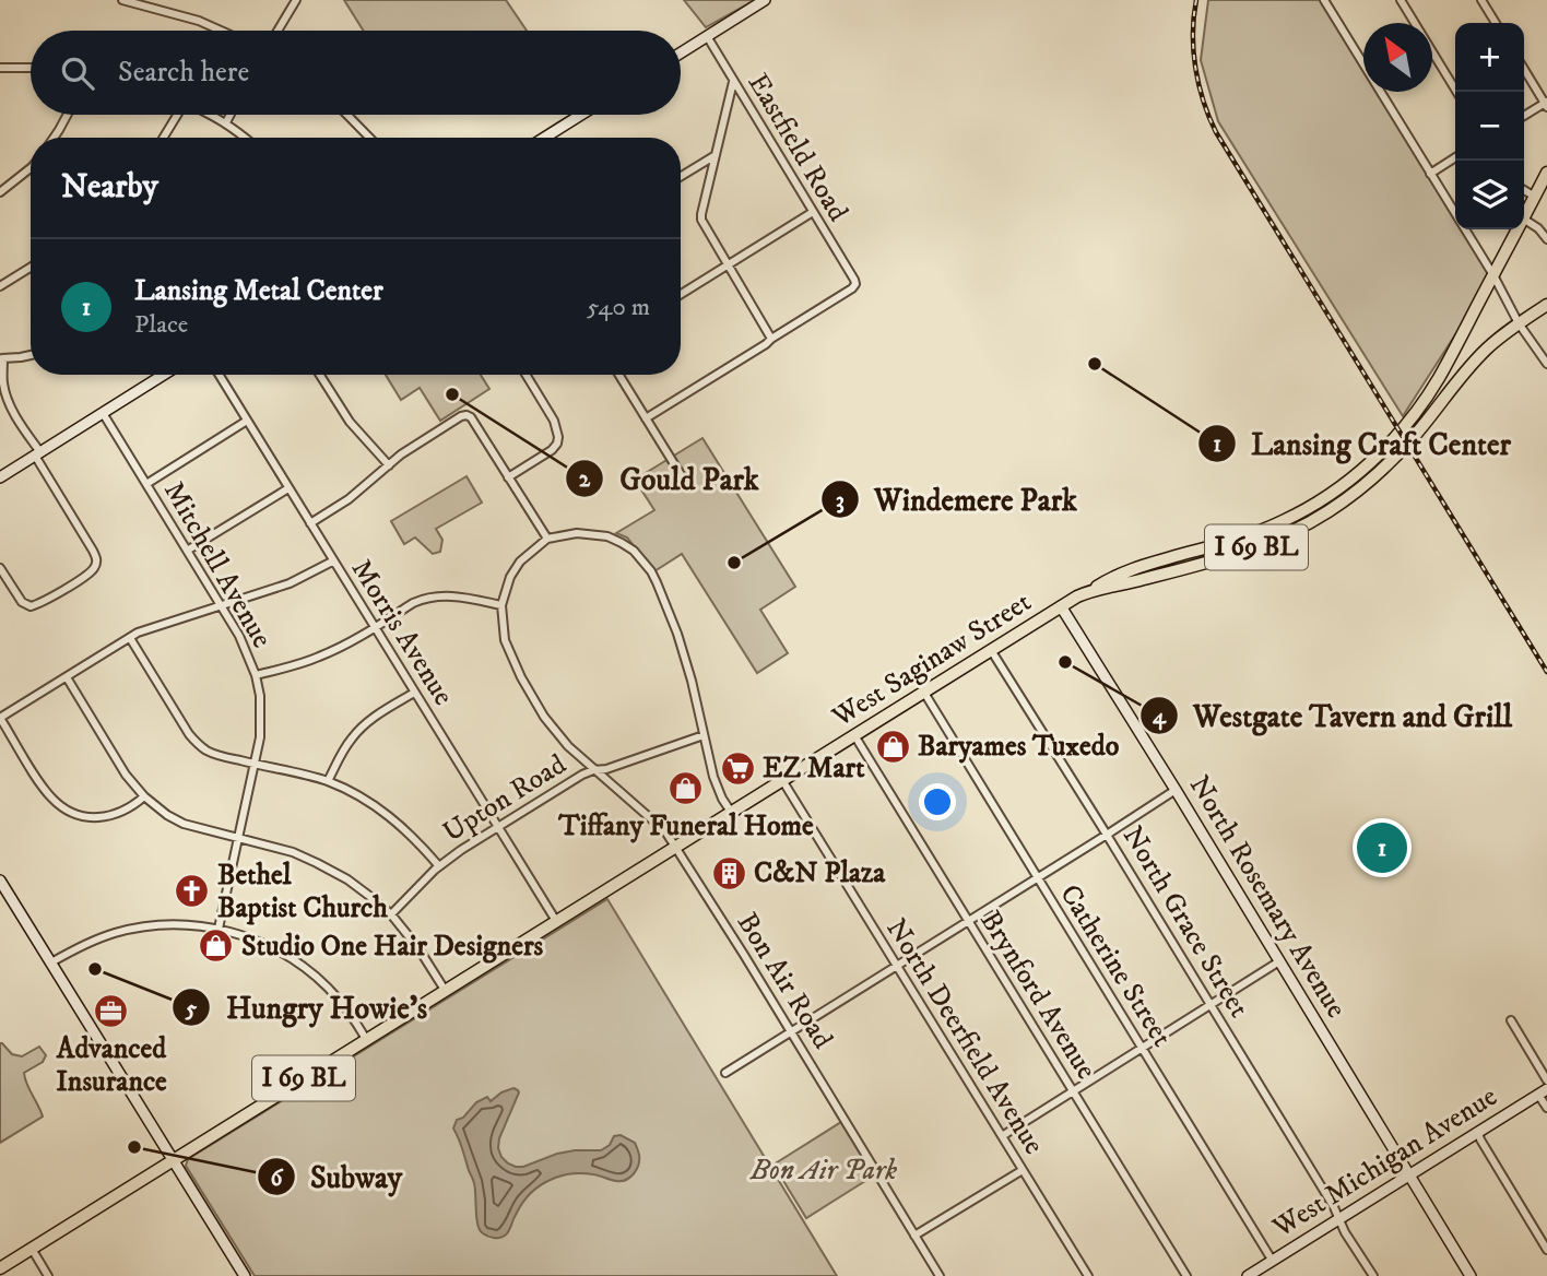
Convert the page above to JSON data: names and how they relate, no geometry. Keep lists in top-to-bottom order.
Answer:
{
  "streets": {
    "main road": ["I 69 BL", "West Saginaw Street"],
    "street": [
      "Eastfield Road",
      "Mitchell Avenue",
      "Morris Avenue",
      "Upton Road",
      "North Rosemary Avenue",
      "North Grace Street",
      "Catherine Street",
      "Bon Air Road",
      "Brynford Avenue",
      "North Deerfield Avenue",
      "West Michigan Avenue"
    ]
  },
  "crossings": [
    ["I 69 BL", "West Saginaw Street"],
    ["Morris Avenue", "West Saginaw Street"],
    ["Morris Avenue", "Upton Road"],
    ["West Saginaw Street", "North Rosemary Avenue"],
    ["West Saginaw Street", "North Grace Street"],
    ["West Saginaw Street", "Catherine Street"],
    ["West Saginaw Street", "Bon Air Road"],
    ["West Saginaw Street", "Brynford Avenue"],
    ["West Saginaw Street", "North Deerfield Avenue"],
    ["Upton Road", "Bon Air Road"],
    ["North Rosemary Avenue", "West Michigan Avenue"],
    ["North Grace Street", "West Michigan Avenue"],
    ["Catherine Street", "West Michigan Avenue"]
  ],
  "parks": ["Bon Air Park"],
  "places": {
    "other": [
      "Lansing Craft Center",
      "Gould Park",
      "Windemere Park",
      "Westgate Tavern and Grill",
      "Hungry Howie's",
      "Subway"
    ],
    "shop": ["Baryames Tuxedo", "Tiffany Funeral Home", "Studio One Hair Designers"],
    "supermarket": ["EZ Mart"],
    "building": ["C&N Plaza"],
    "church": ["Bethel Baptist Church"],
    "office": ["Advanced Insurance"]
  },
  "north": "top left",
  "page": {
    "map_buttons": ["+", "−"],
    "search": "Search here",
    "heading": "Nearby",
    "list": [
      {
        "mark": "1",
        "name": "Lansing Metal Center",
        "note": "Place",
        "value": "540 m"
      }
    ],
    "pins": "1"
  }
}
